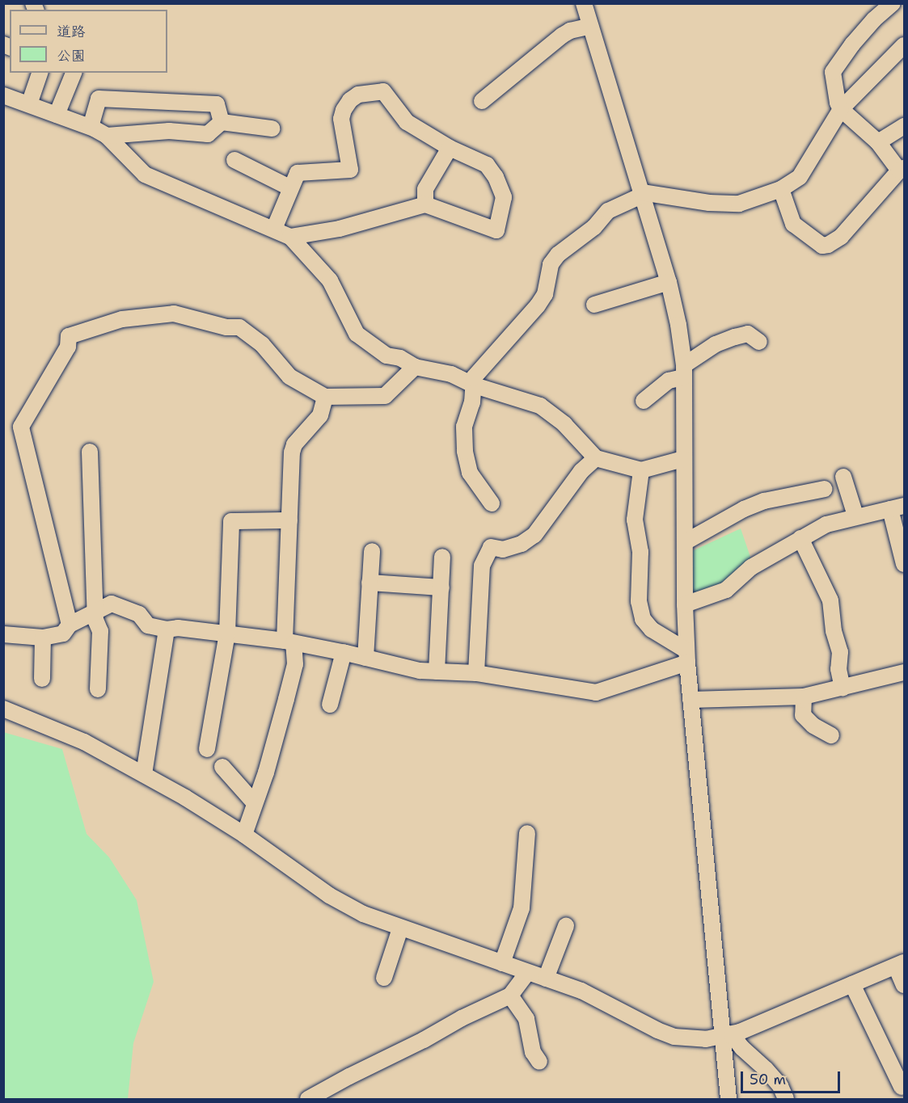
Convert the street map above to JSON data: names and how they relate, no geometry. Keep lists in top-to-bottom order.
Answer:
{
  "legend": ["道路", "公園"],
  "scale_bar": "50 m"
}
